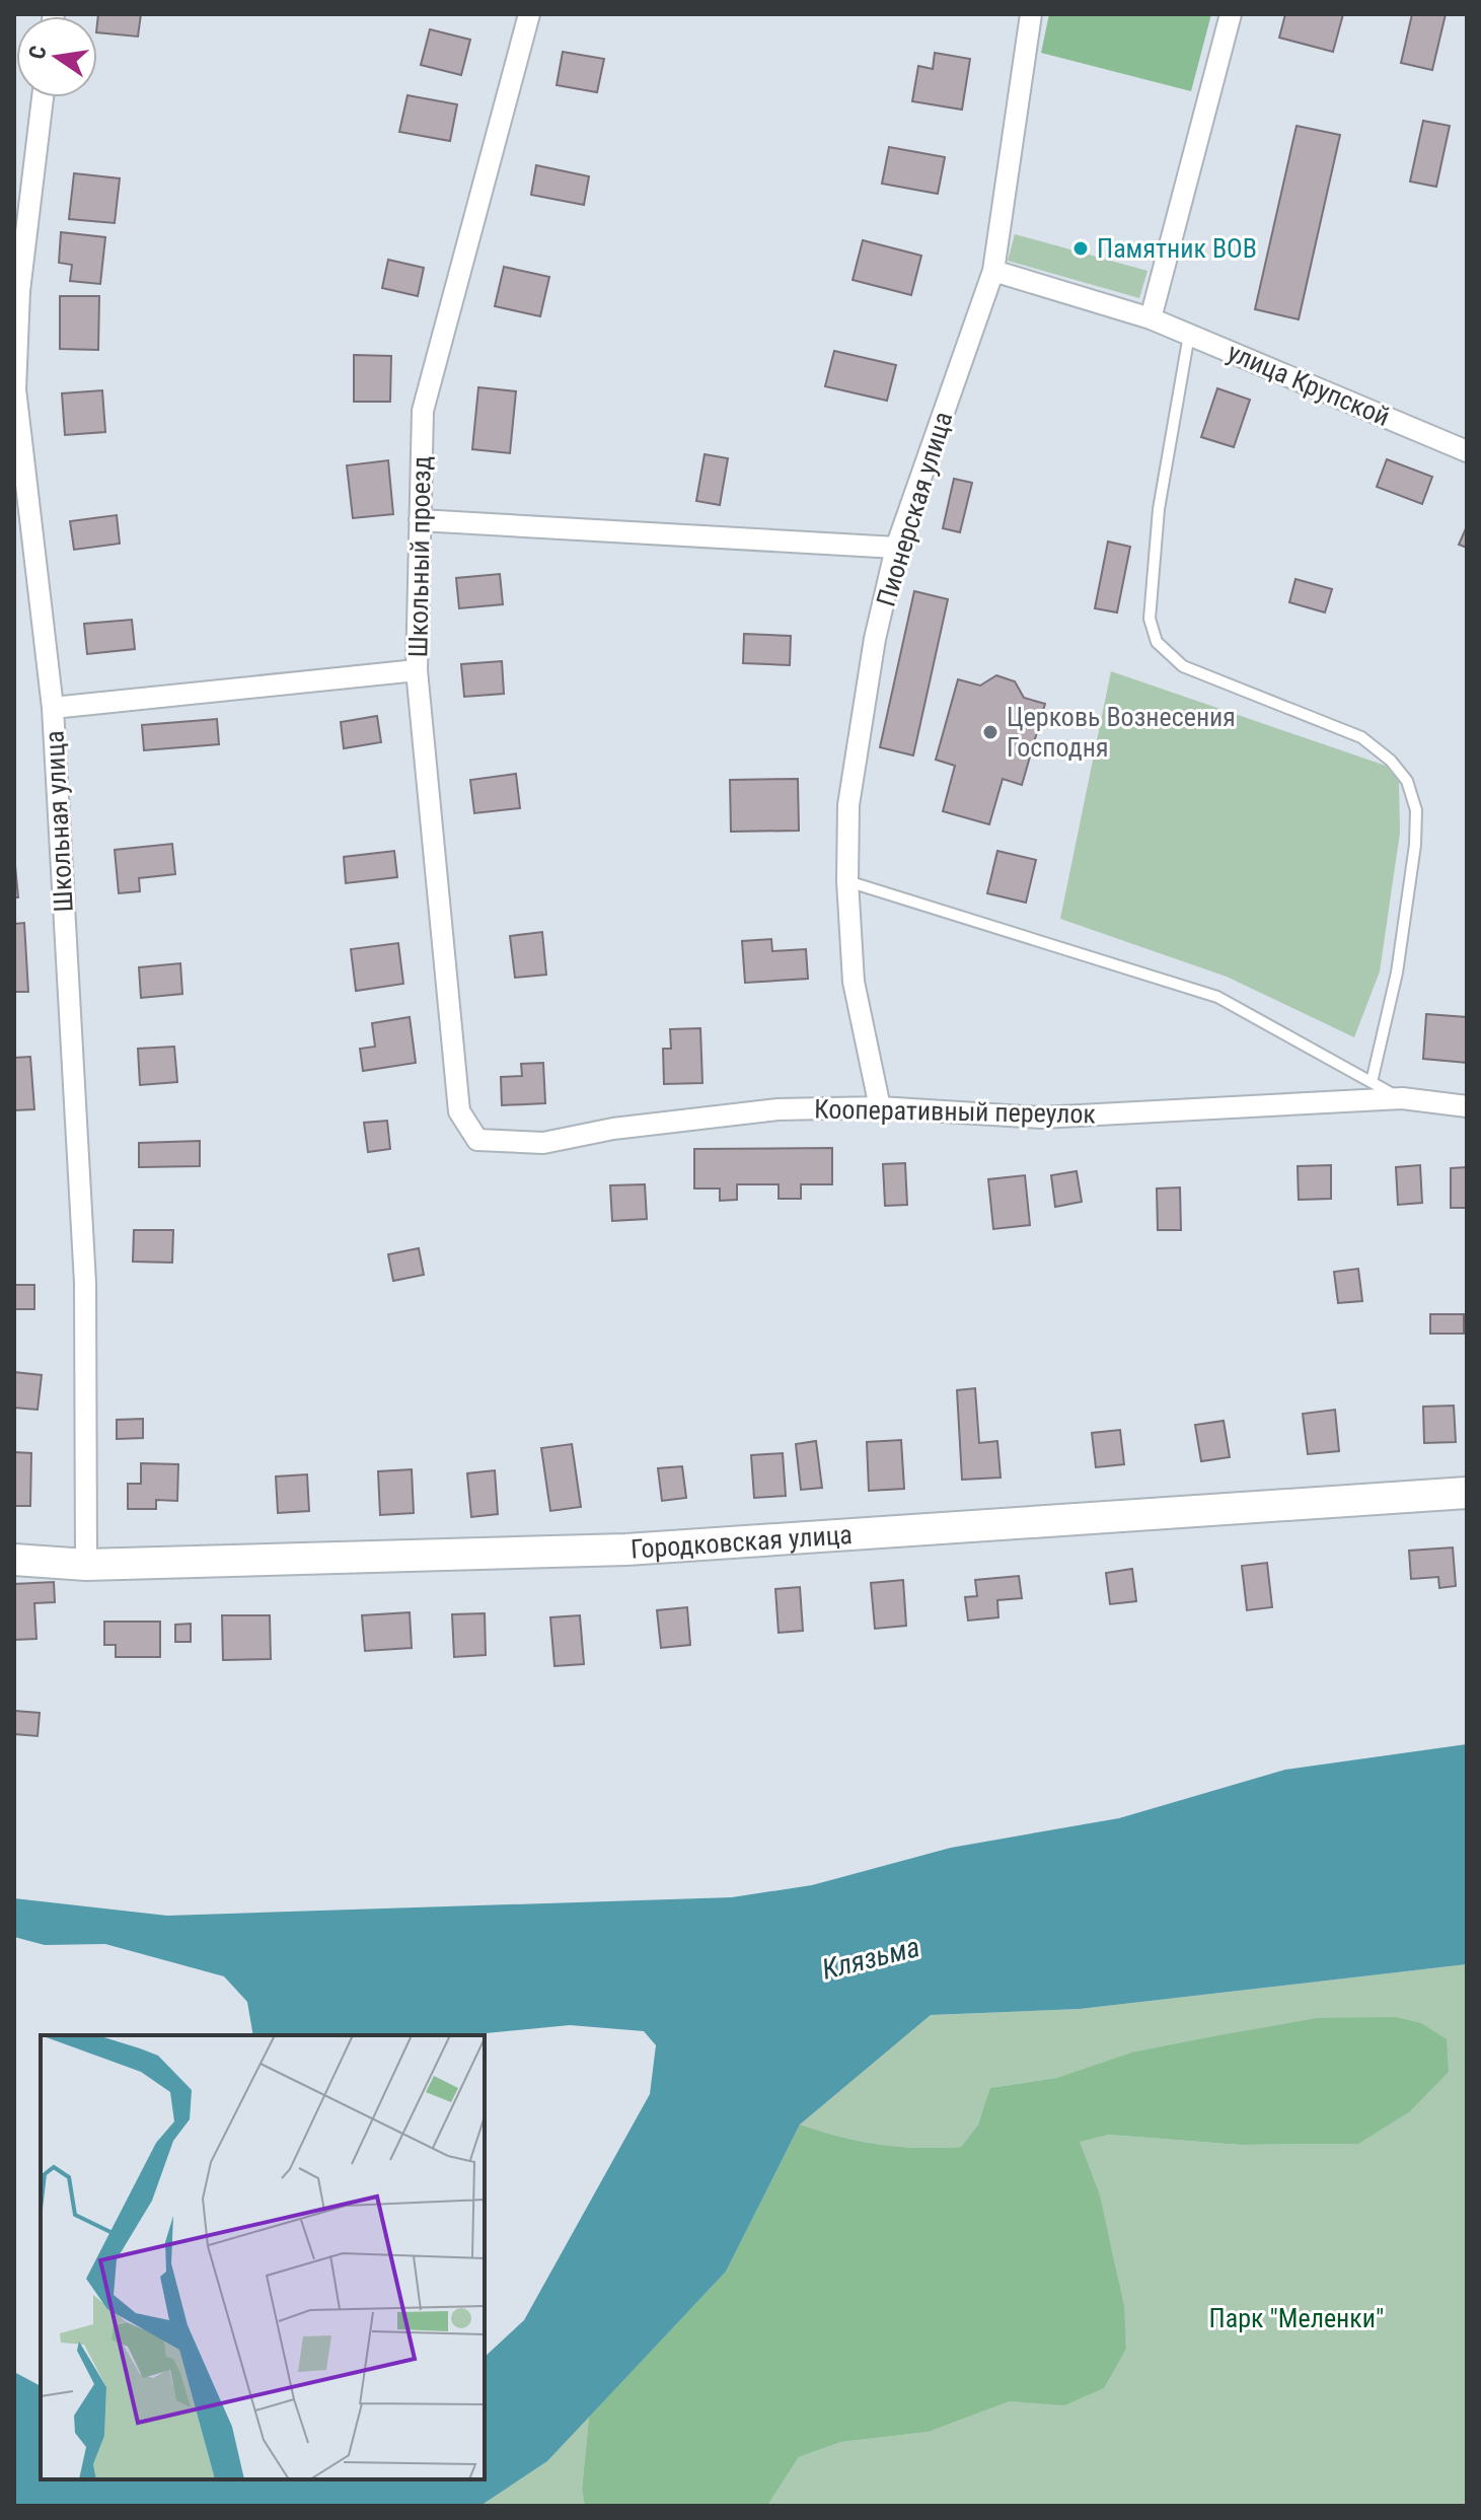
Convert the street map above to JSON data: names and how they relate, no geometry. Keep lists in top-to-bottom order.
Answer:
{
  "streets": {
    "main road": ["Городковская улица"],
    "street": [
      "улица Крупской",
      "Пионерская улица",
      "Школьный проезд",
      "Школьная улица",
      "Кооперативный переулок"
    ]
  },
  "crossings": [
    ["улица Крупской", "Пионерская улица"],
    ["Пионерская улица", "Кооперативный переулок"],
    ["Школьный проезд", "Кооперативный переулок"],
    ["Школьная улица", "Городковская улица"]
  ],
  "water": ["Клязьма"],
  "parks": ["Парк \"Меленки\""],
  "places": ["Памятник ВОВ", "Церковь Вознесения Господня"],
  "north": "left"
}
